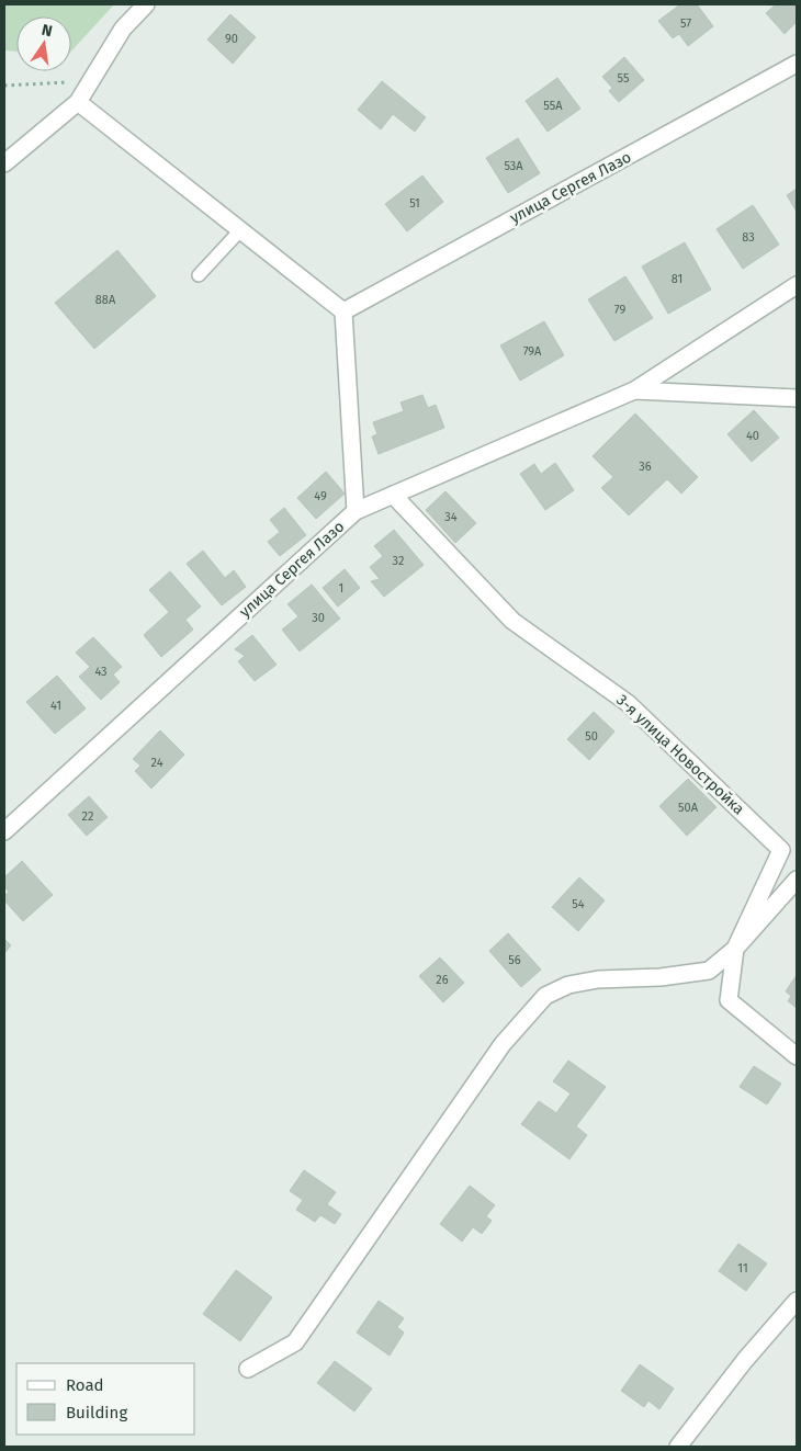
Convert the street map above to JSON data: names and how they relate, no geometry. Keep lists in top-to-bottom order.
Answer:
{
  "streets": {
    "street": ["улица Сергея Лазо", "3-я улица Новостройка"]
  },
  "crossings": [
    ["улица Сергея Лазо", "3-я улица Новостройка"]
  ],
  "house_numbers": [
    "57",
    "90",
    "55",
    "55А",
    "53А",
    "51",
    "83",
    "81",
    "88А",
    "79",
    "79А",
    "40",
    "36",
    "49",
    "34",
    "32",
    "1",
    "30",
    "43",
    "41",
    "50",
    "24",
    "50А",
    "22",
    "54",
    "56",
    "26",
    "11"
  ],
  "legend": ["Road", "Building"],
  "north": "top"
}
